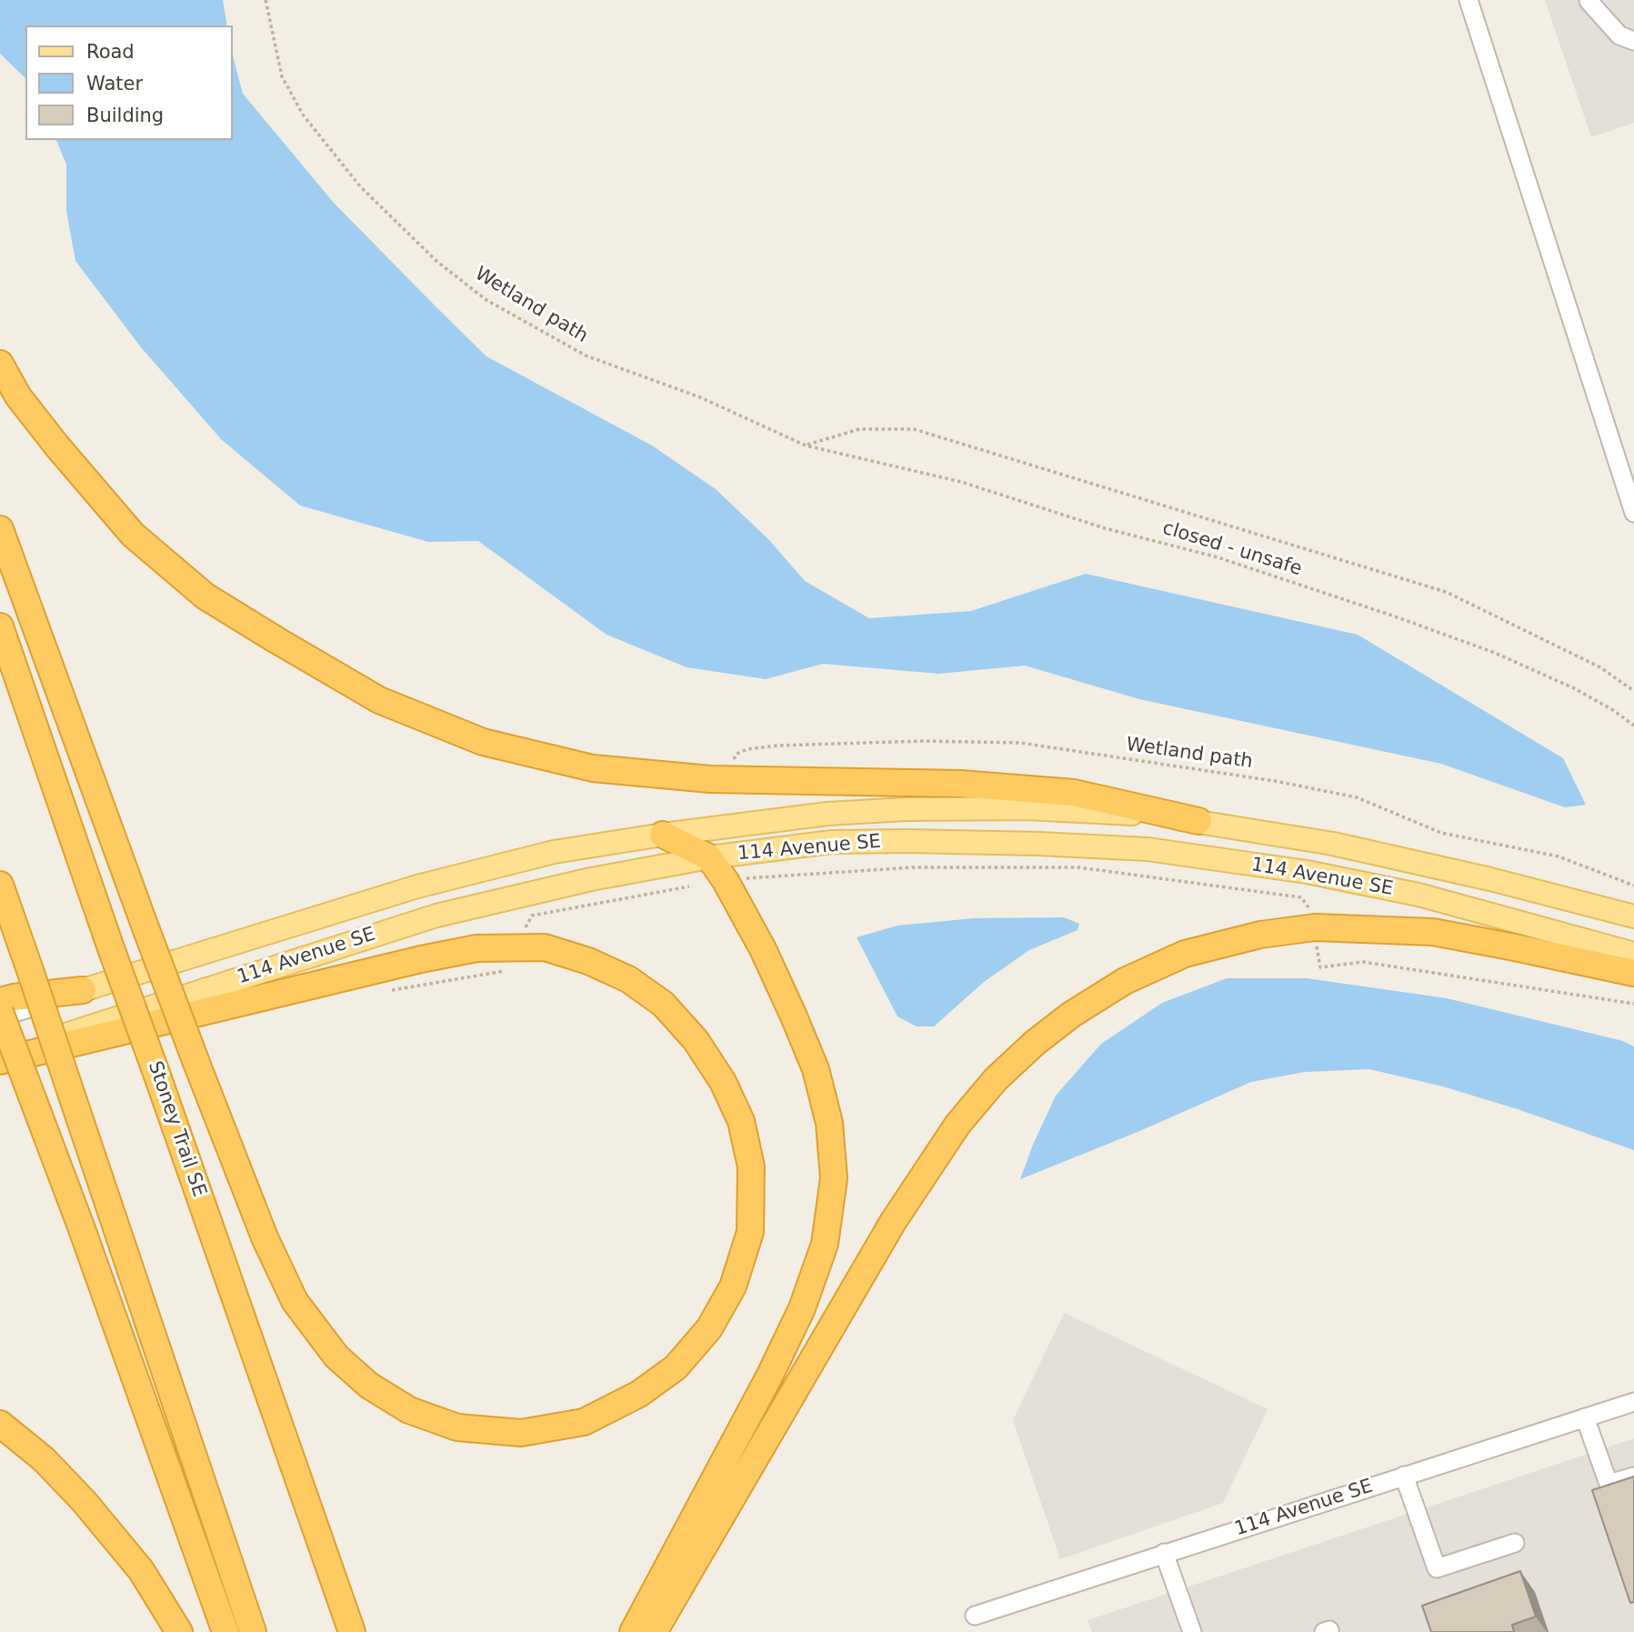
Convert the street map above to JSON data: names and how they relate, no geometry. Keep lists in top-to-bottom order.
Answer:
{
  "streets": {
    "highway": ["Stoney Trail SE"],
    "main road": ["114 Avenue SE"],
    "path": ["Wetland path", "closed - unsafe"]
  },
  "crossings": [
    ["Wetland path", "closed - unsafe"]
  ],
  "legend": ["Road", "Water", "Building"]
}
